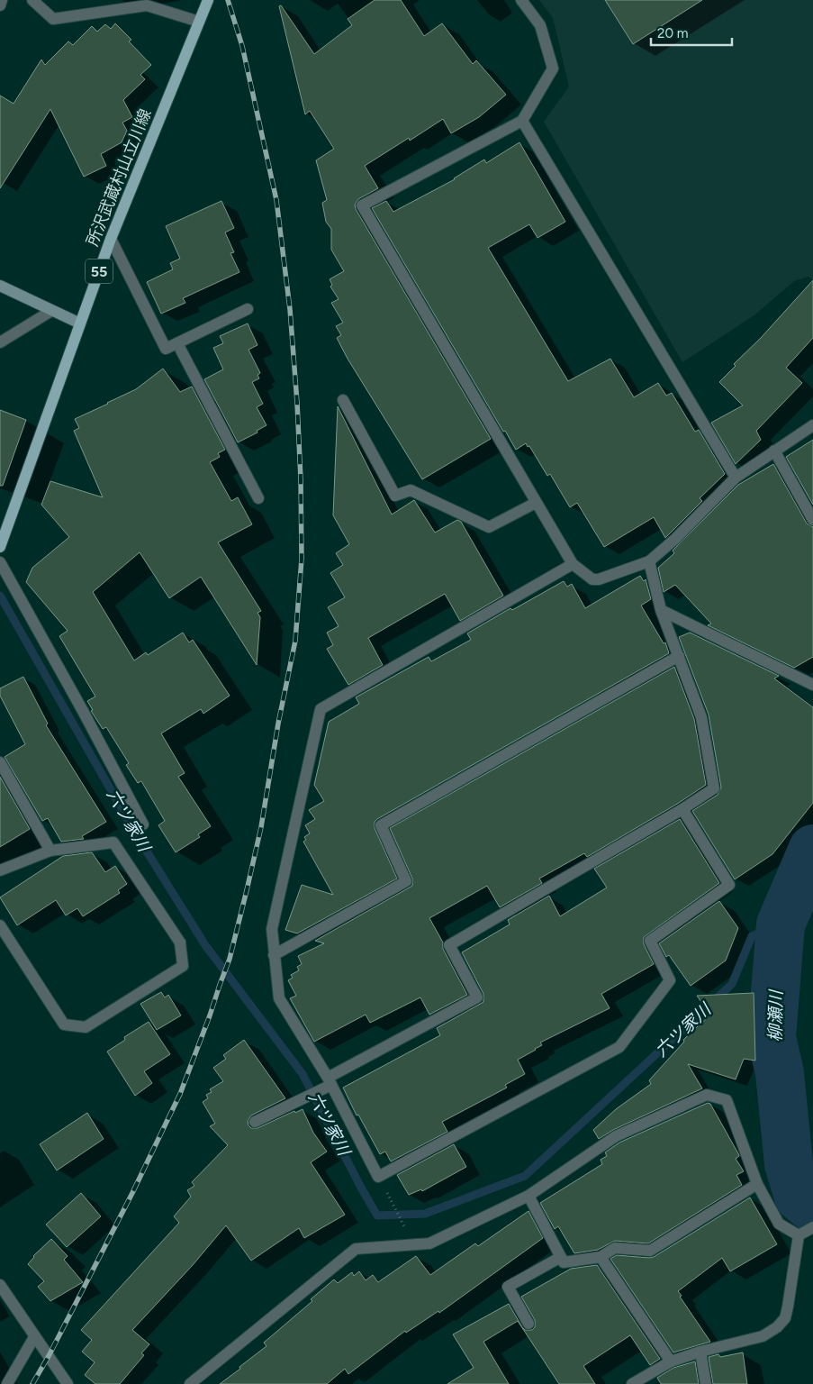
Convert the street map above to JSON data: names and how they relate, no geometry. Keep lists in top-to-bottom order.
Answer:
{
  "streets": {
    "main road": ["所沢武蔵村山立川線", "55"]
  },
  "water": ["六ツ家川", "柳瀬川"],
  "scale_bar": "20 m"
}
